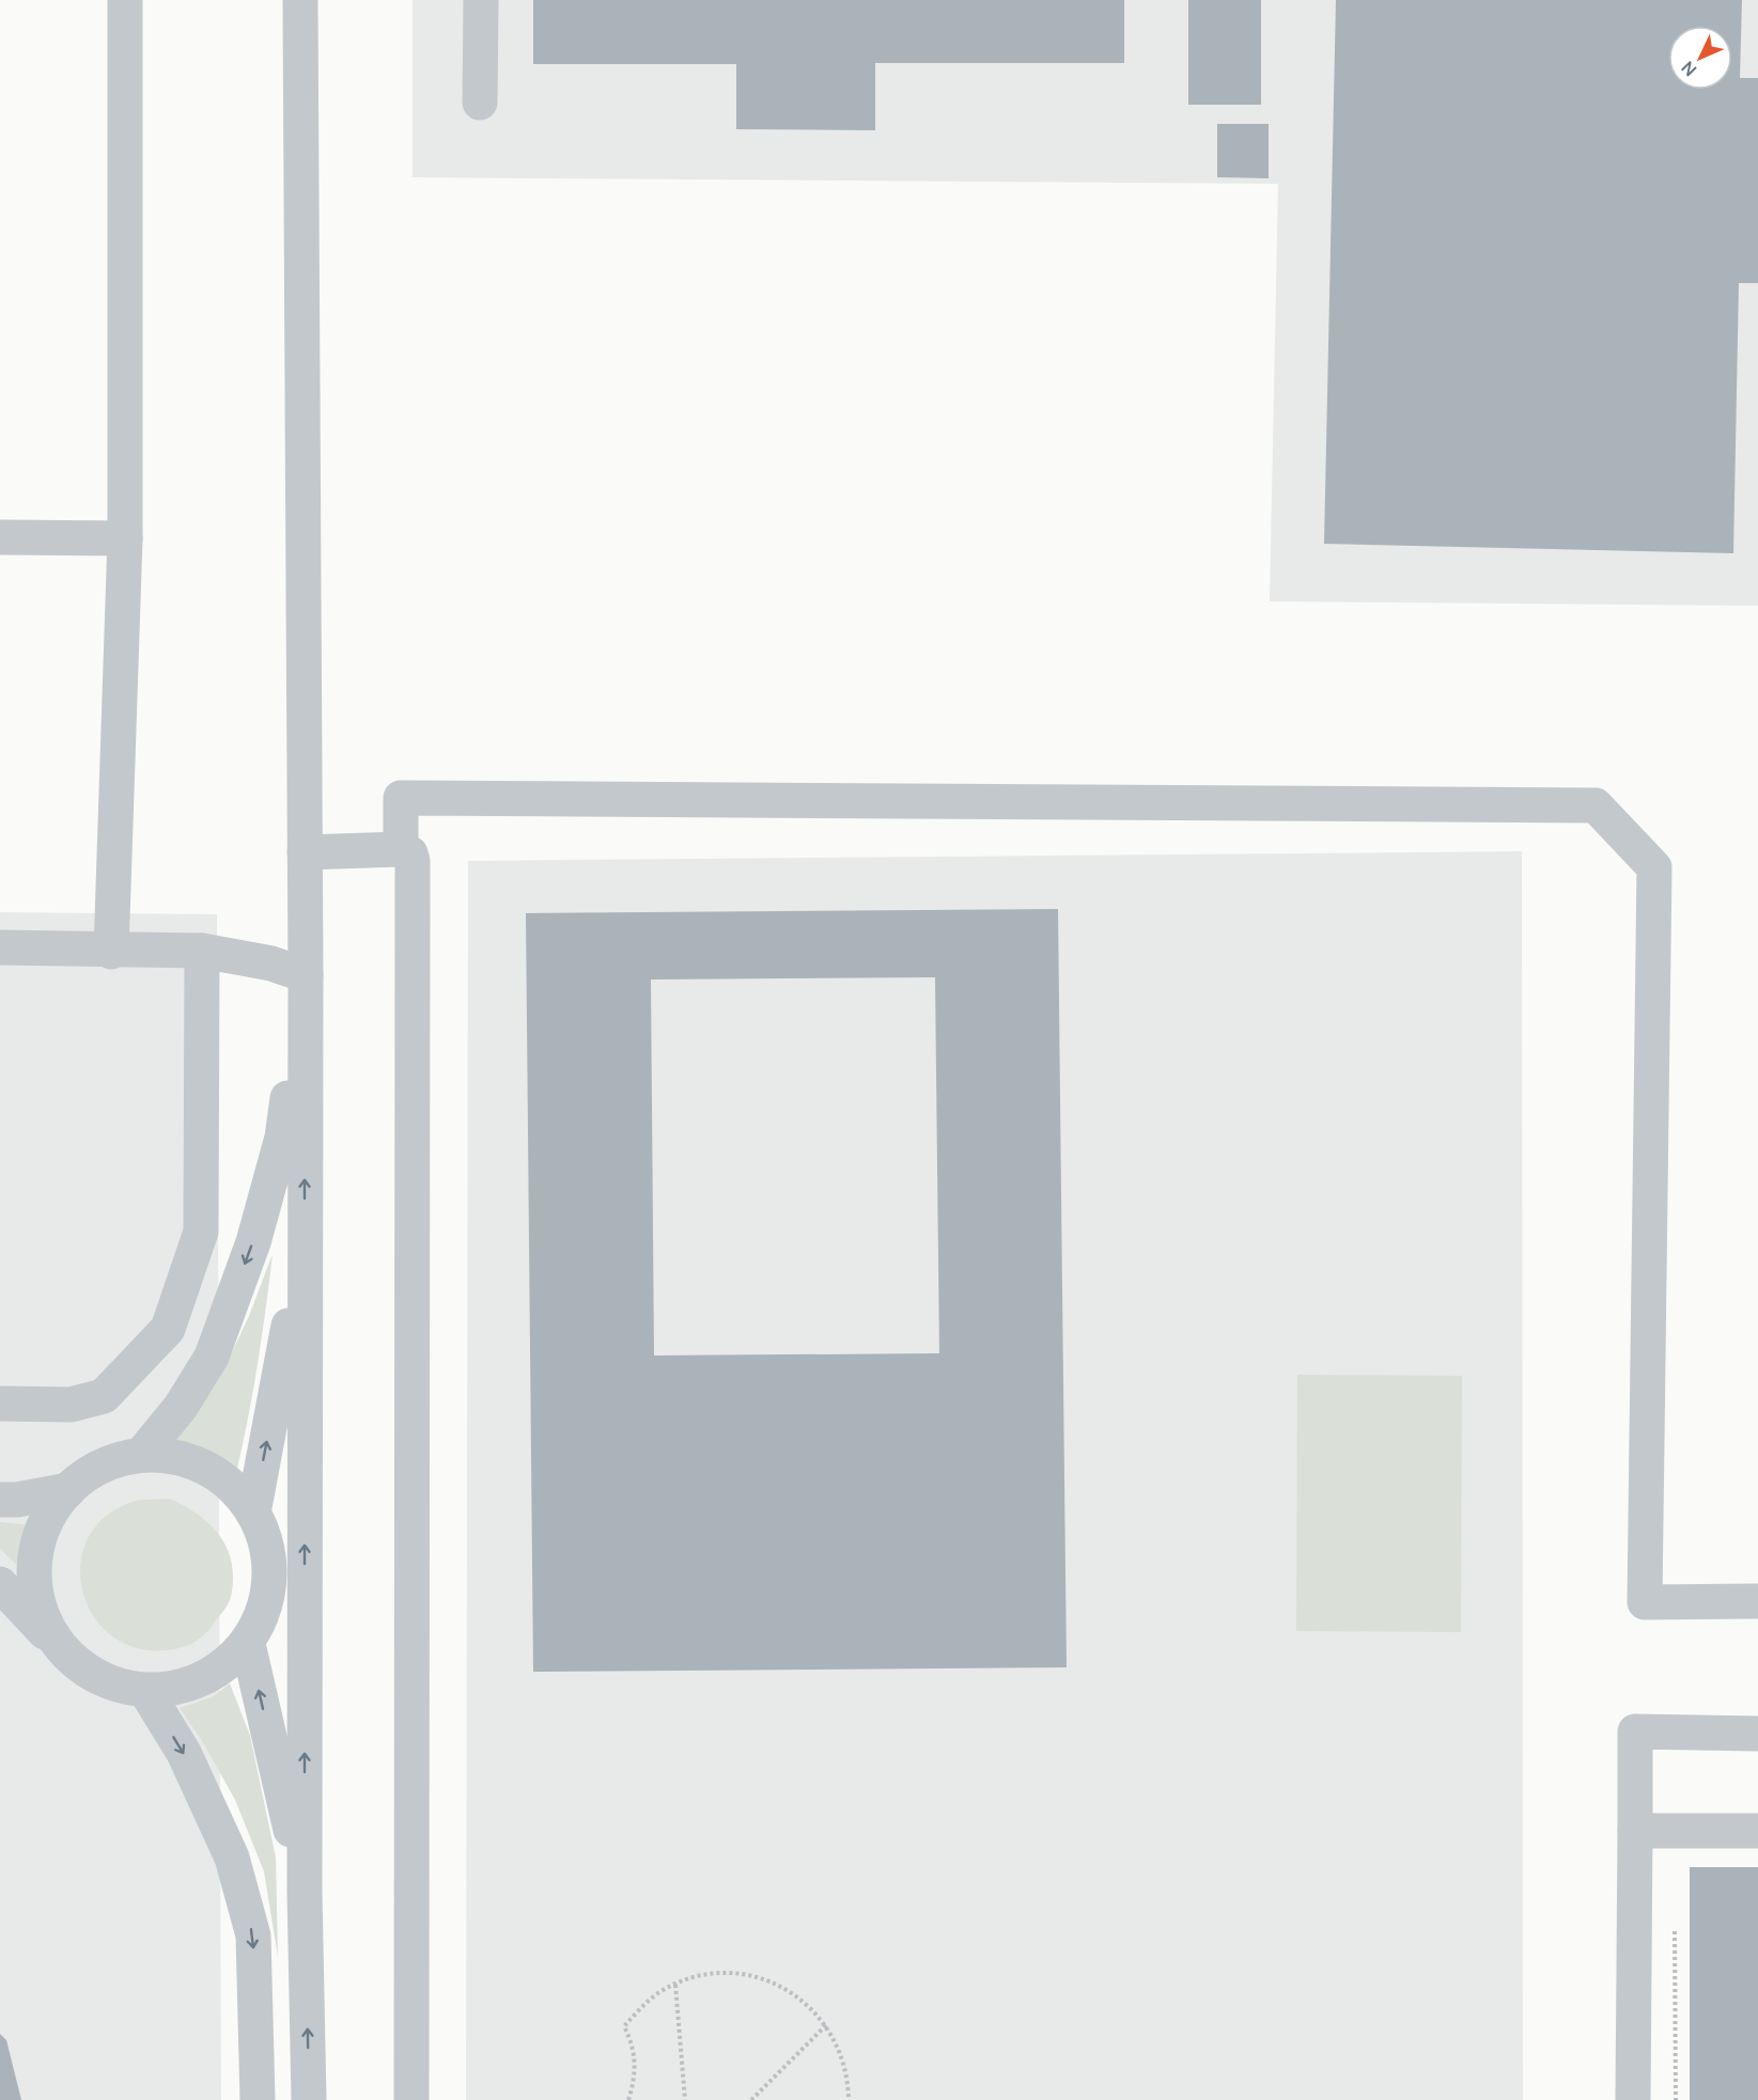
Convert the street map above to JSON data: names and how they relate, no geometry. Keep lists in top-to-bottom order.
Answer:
{
  "north": "bottom left"
}
